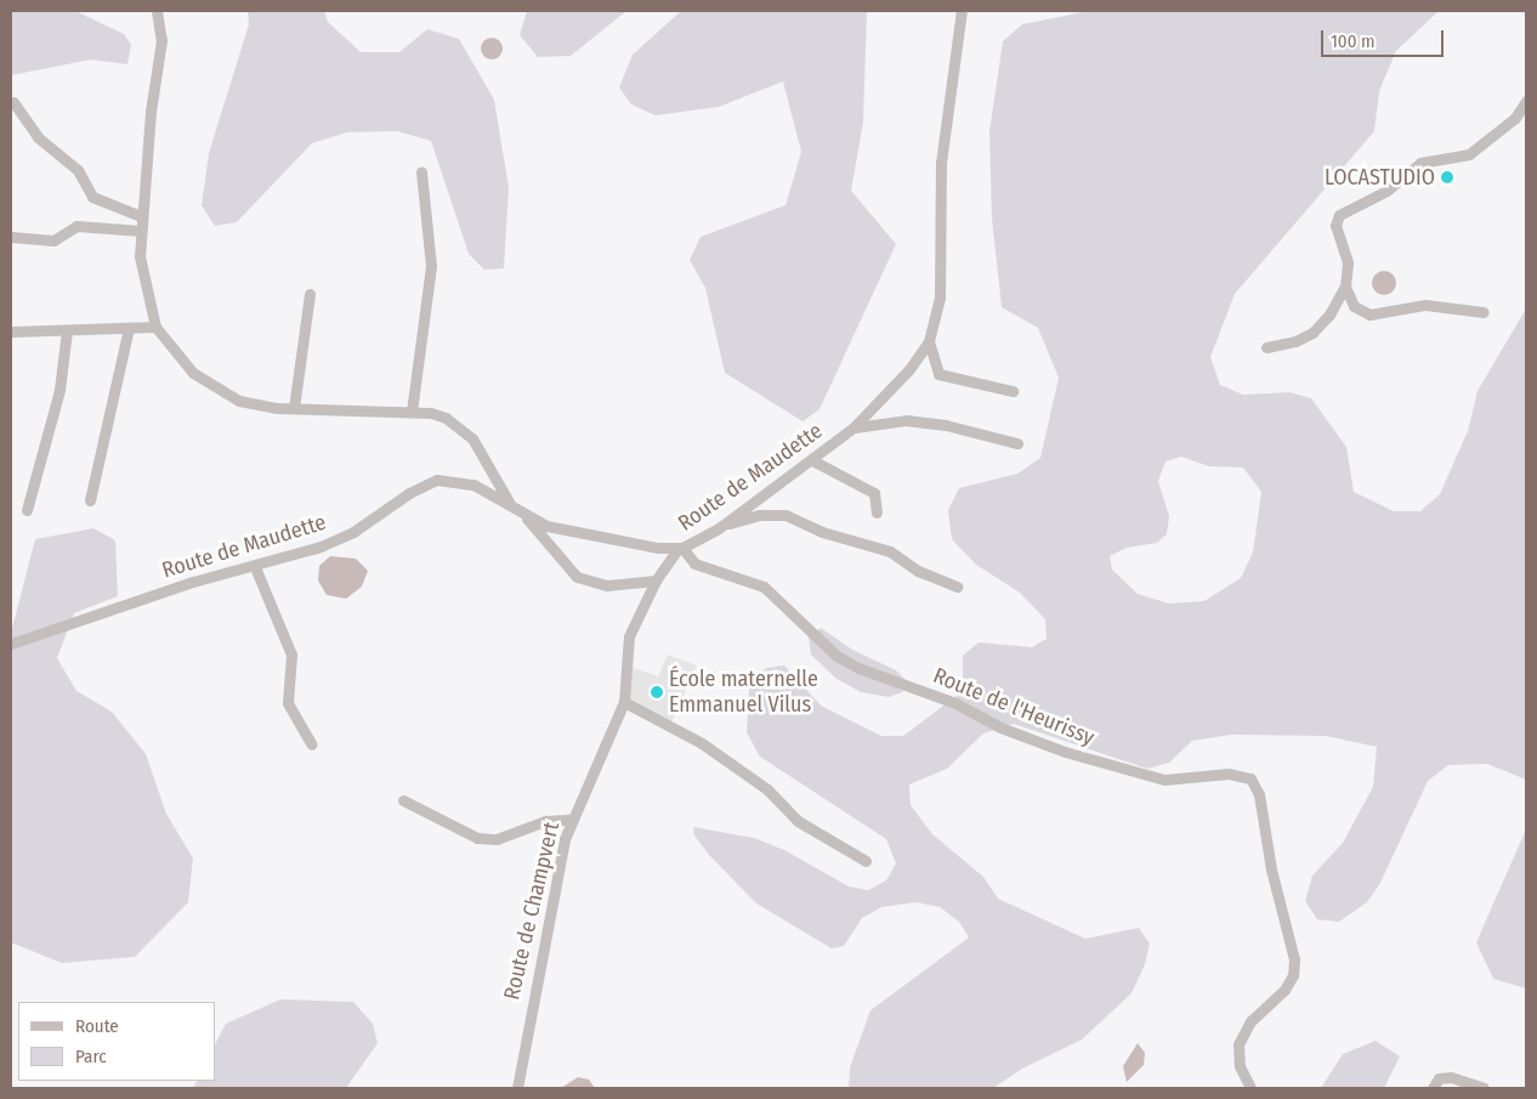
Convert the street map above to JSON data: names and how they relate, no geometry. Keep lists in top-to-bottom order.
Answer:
{
  "streets": {
    "street": ["Route de Maudette", "Route de l'Heurissy", "Route de Champvert"]
  },
  "crossings": [
    ["Route de Maudette", "Route de l'Heurissy"],
    ["Route de Maudette", "Route de Champvert"],
    ["Route de l'Heurissy", "Route de Champvert"]
  ],
  "places": ["LOCASTUDIO", "École maternelle Emmanuel Vilus"],
  "legend": ["Route", "Parc"],
  "scale_bar": "100 m"
}
